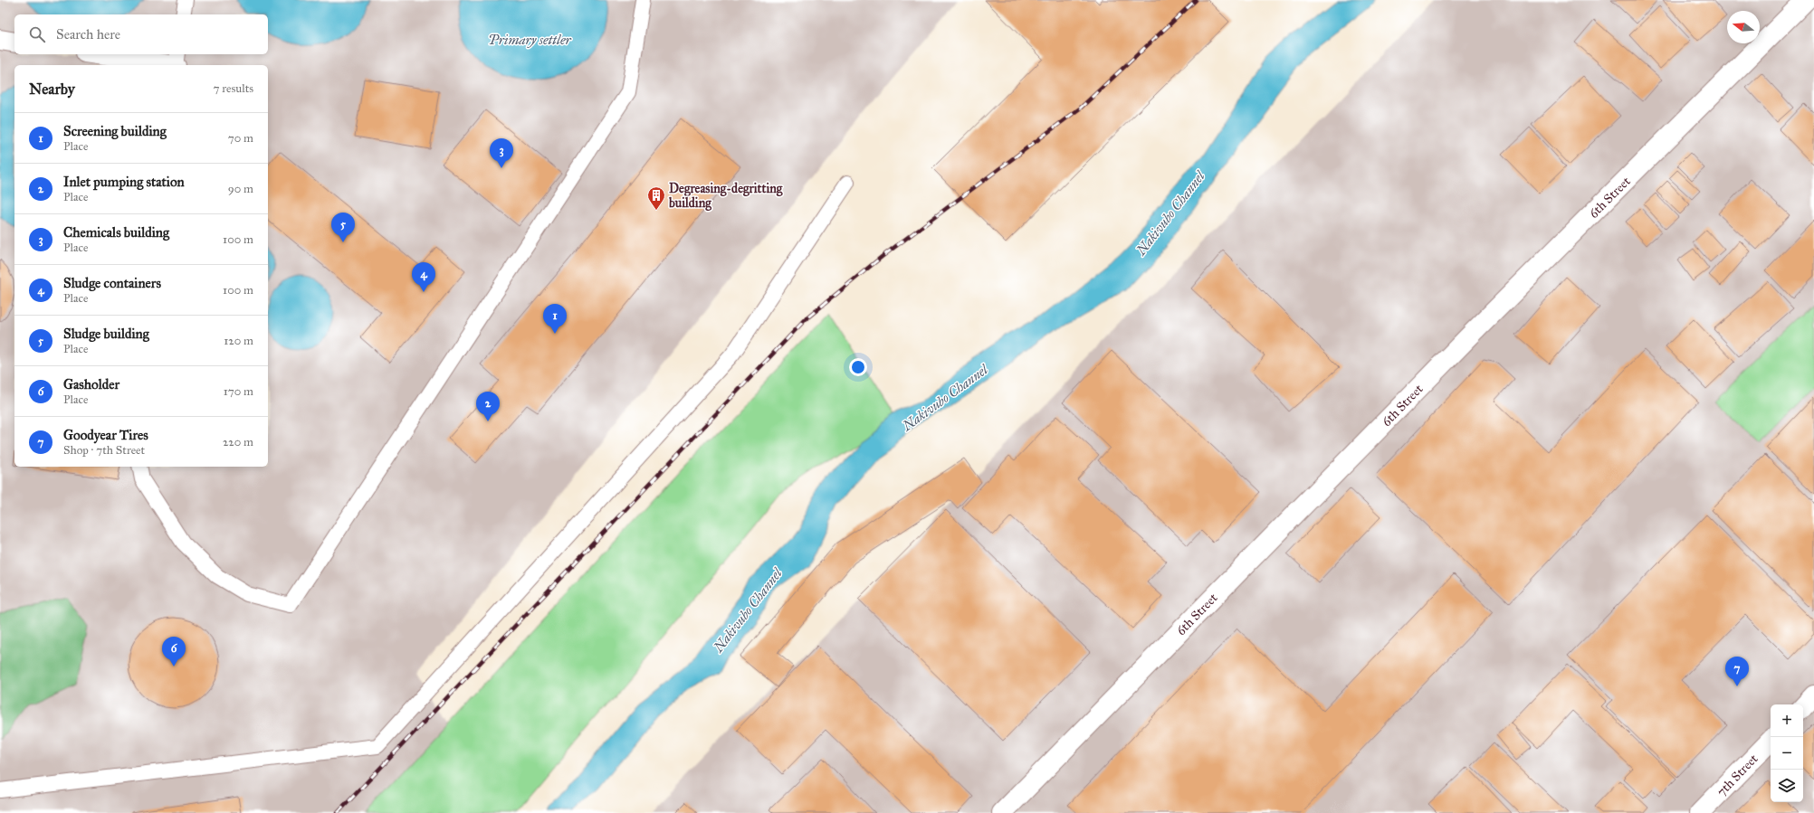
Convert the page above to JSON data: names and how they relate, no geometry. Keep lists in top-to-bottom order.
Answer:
{
  "streets": {
    "street": ["6th Street", "7th Street"]
  },
  "water": ["Primary settler", "Nakivubo Channel"],
  "places": {
    "building": ["Degreasing-degritting building"]
  },
  "north": "left",
  "page": {
    "search": "Search here",
    "heading": ["Nearby", "7 results"],
    "list": [
      {
        "mark": "1",
        "name": "Screening building",
        "note": "Place",
        "value": "70 m"
      },
      {
        "mark": "2",
        "name": "Inlet pumping station",
        "note": "Place",
        "value": "90 m"
      },
      {
        "mark": "3",
        "name": "Chemicals building",
        "note": "Place",
        "value": "100 m"
      },
      {
        "mark": "4",
        "name": "Sludge containers",
        "note": "Place",
        "value": "100 m"
      },
      {
        "mark": "5",
        "name": "Sludge building",
        "note": "Place",
        "value": "120 m"
      },
      {
        "mark": "6",
        "name": "Gasholder",
        "note": "Place",
        "value": "170 m"
      },
      {
        "mark": "7",
        "name": "Goodyear Tires",
        "note": "Shop · 7th Street",
        "value": "220 m"
      }
    ],
    "pins": [
      "3",
      "5",
      "4",
      "1",
      "2",
      "6",
      "7"
    ],
    "map_buttons": ["+", "−"]
  }
}
